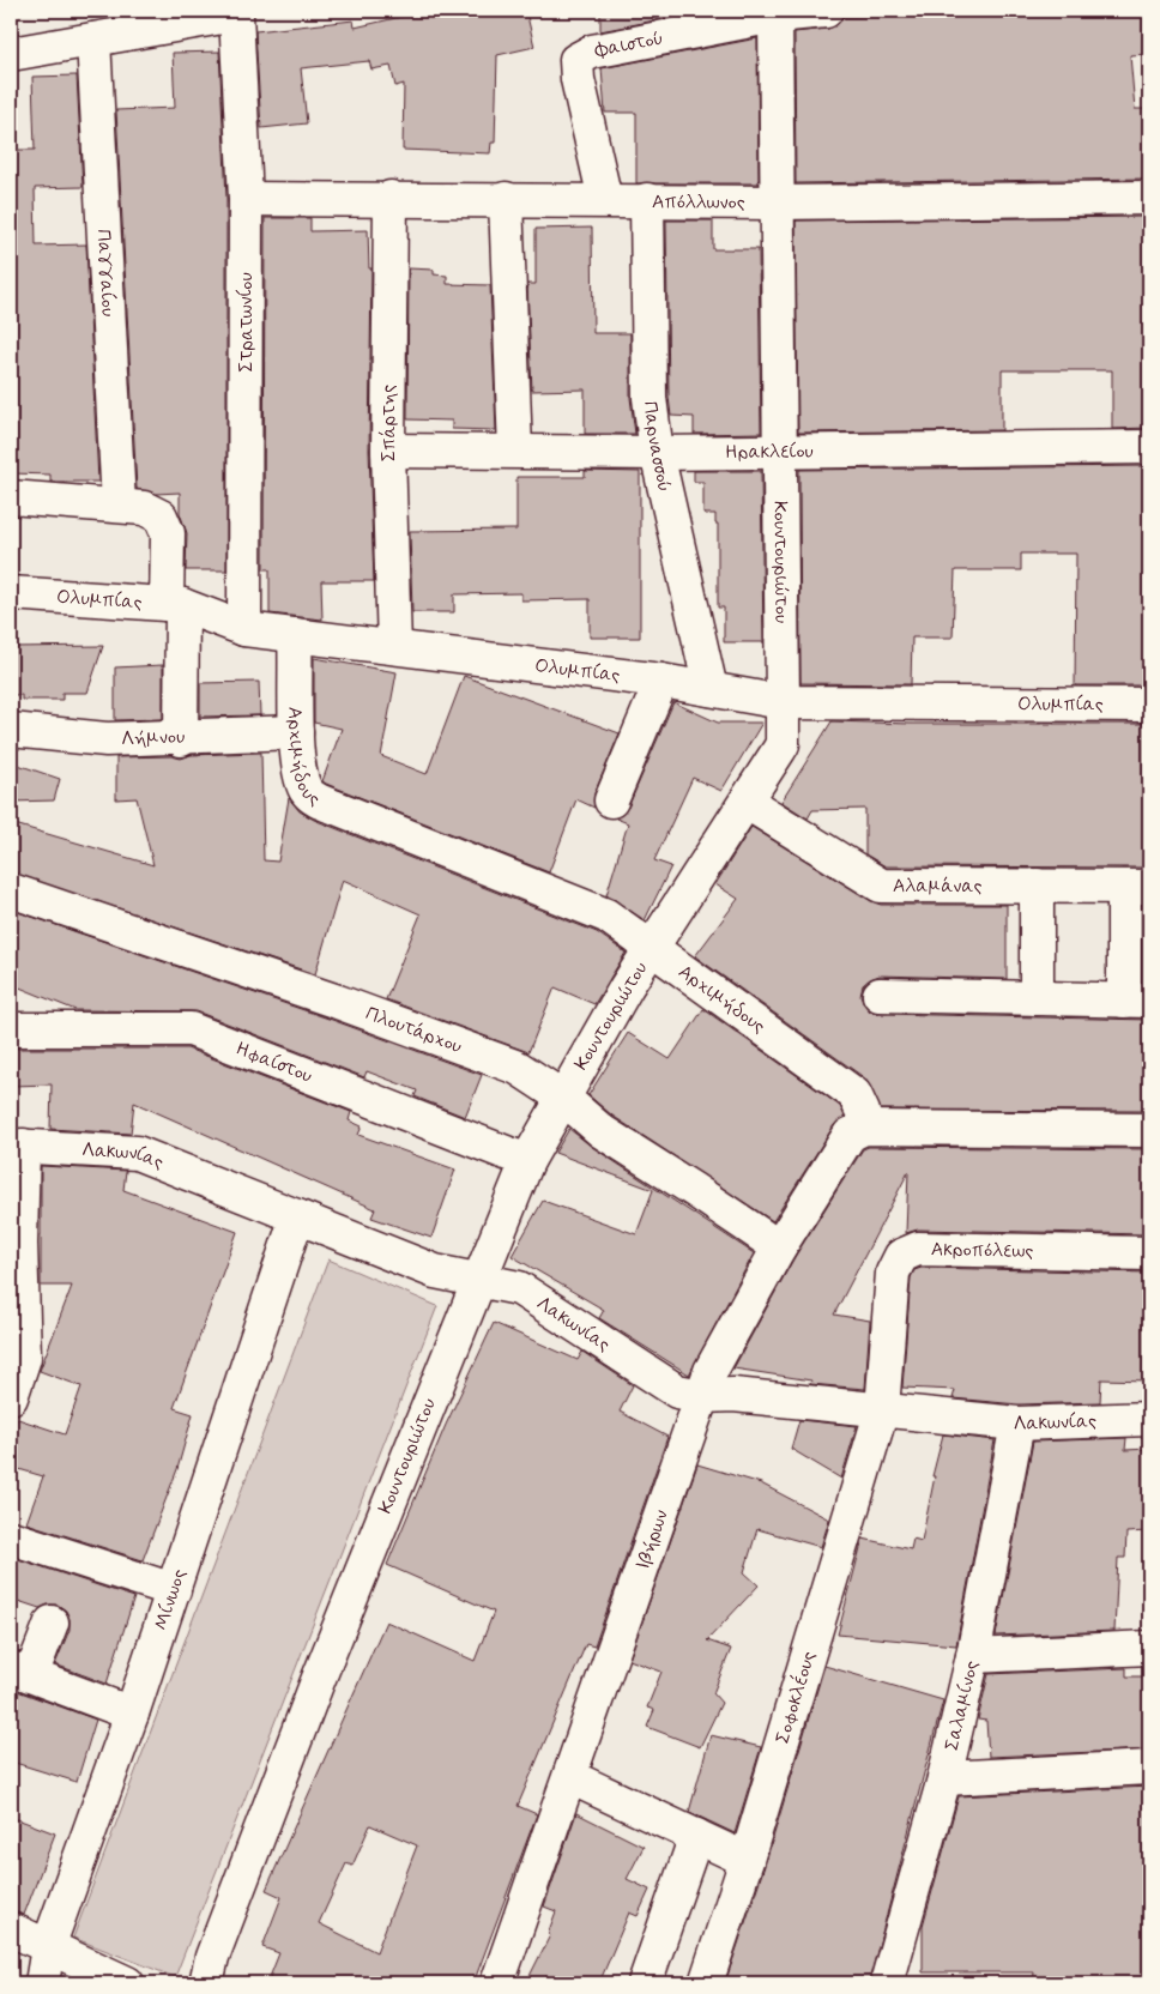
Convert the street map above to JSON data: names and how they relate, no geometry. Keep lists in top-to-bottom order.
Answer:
{
  "streets": {
    "street": [
      "Φαιστού",
      "Απόλλωνος",
      "Παγγαίου",
      "Στρατωνίου",
      "Σπάρτης",
      "Παρνασσού",
      "Ηρακλείου",
      "Κουντουριώτου",
      "Ολυμπίας",
      "Λήμνου",
      "Αρχιμήδους",
      "Αλαμάνας",
      "Πλουτάρχου",
      "Ηφαίστου",
      "Λακωνίας",
      "Ακροπόλεως",
      "Ιβήρων",
      "Μίνωος",
      "Σοφοκλέους",
      "Σαλαμίνος"
    ]
  },
  "crossings": [
    ["Φαιστού", "Απόλλωνος"],
    ["Φαιστού", "Κουντουριώτου"],
    ["Απόλλωνος", "Στρατωνίου"],
    ["Απόλλωνος", "Σπάρτης"],
    ["Απόλλωνος", "Παρνασσού"],
    ["Απόλλωνος", "Κουντουριώτου"],
    ["Παγγαίου", "Στρατωνίου"],
    ["Στρατωνίου", "Ολυμπίας"],
    ["Σπάρτης", "Ηρακλείου"],
    ["Σπάρτης", "Ολυμπίας"],
    ["Παρνασσού", "Ηρακλείου"],
    ["Παρνασσού", "Ολυμπίας"],
    ["Ηρακλείου", "Κουντουριώτου"],
    ["Κουντουριώτου", "Ολυμπίας"],
    ["Κουντουριώτου", "Αρχιμήδους"],
    ["Κουντουριώτου", "Αλαμάνας"],
    ["Κουντουριώτου", "Πλουτάρχου"],
    ["Κουντουριώτου", "Ηφαίστου"],
    ["Κουντουριώτου", "Λακωνίας"],
    ["Ολυμπίας", "Αρχιμήδους"],
    ["Λήμνου", "Αρχιμήδους"],
    ["Αρχιμήδους", "Ιβήρων"],
    ["Πλουτάρχου", "Ιβήρων"],
    ["Λακωνίας", "Ακροπόλεως"],
    ["Λακωνίας", "Ιβήρων"],
    ["Λακωνίας", "Μίνωος"],
    ["Λακωνίας", "Σοφοκλέους"],
    ["Λακωνίας", "Σαλαμίνος"],
    ["Ακροπόλεως", "Σοφοκλέους"]
  ]
}
